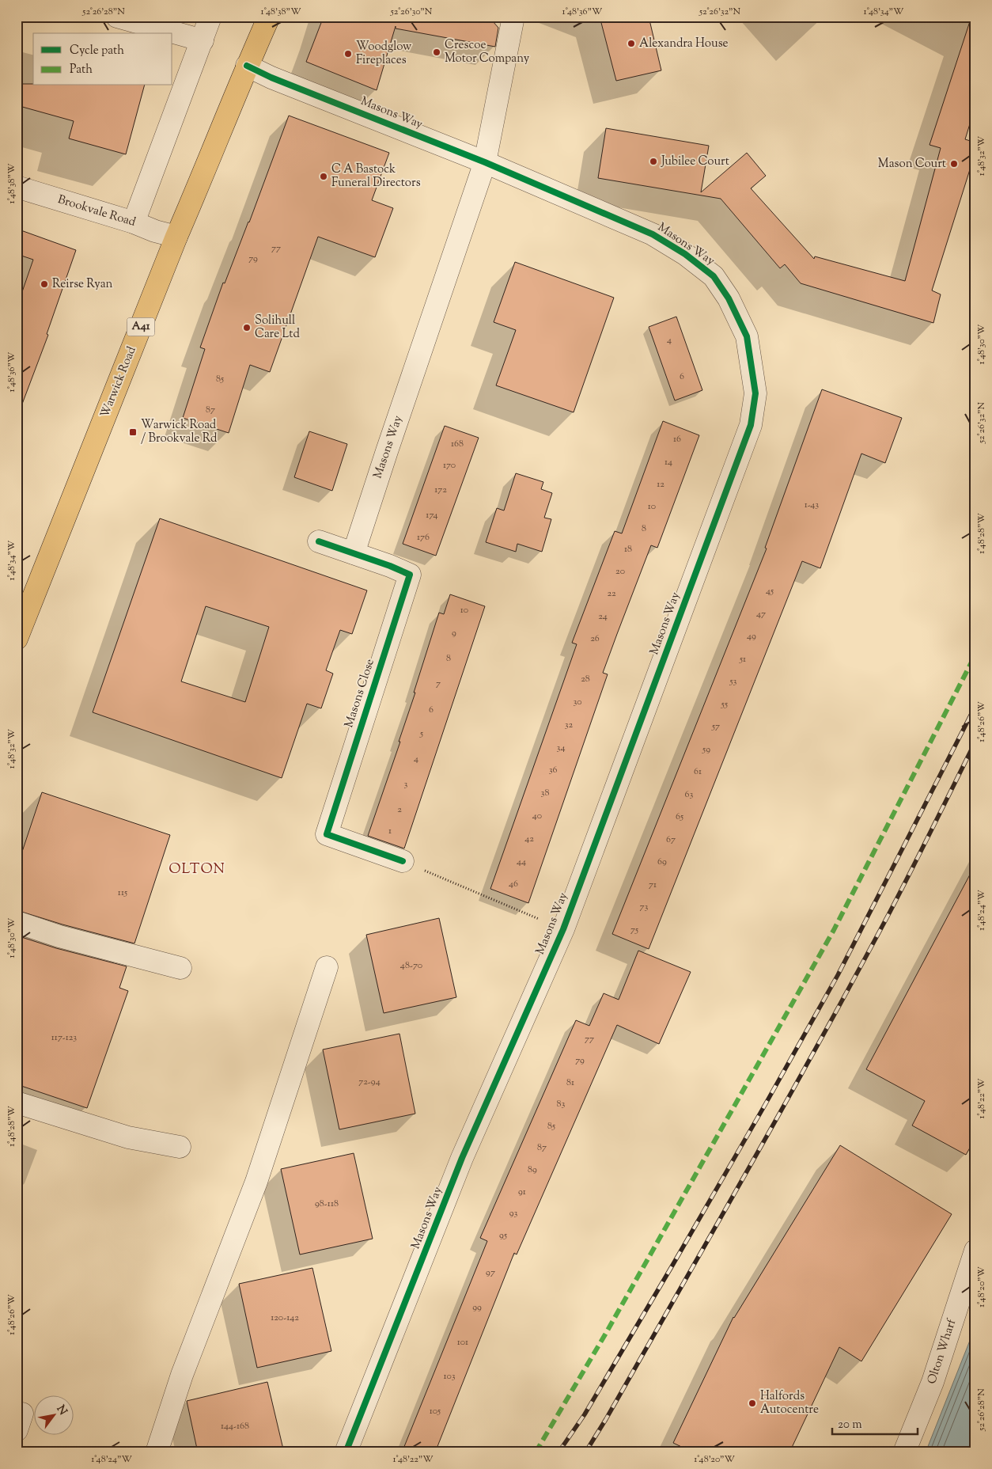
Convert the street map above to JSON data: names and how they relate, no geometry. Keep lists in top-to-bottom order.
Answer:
{
  "streets": {
    "highway": ["A41", "Warwick Road"],
    "street": [
      "Masons Way",
      "Brookvale Road",
      "Masons Close",
      "Olton Wharf"
    ]
  },
  "crossings": [
    ["Masons Way", "Warwick Road"],
    ["Masons Way", "Masons Close"],
    ["Brookvale Road", "Warwick Road"]
  ],
  "districts": ["OLTON"],
  "places": {
    "other": [
      "Alexandra House",
      "Crescoe Motor Company",
      "Woodglow Fireplaces",
      "Jubilee Court",
      "Mason Court",
      "C A Bastock Funeral Directors",
      "Reirse Ryan",
      "Solihull Care Ltd",
      "Halfords Autocentre"
    ],
    "transit": ["Warwick Road / Brookvale Rd"]
  },
  "house_numbers": [
    "77",
    "79",
    "4",
    "6",
    "85",
    "87",
    "16",
    "168",
    "14",
    "170",
    "12",
    "172",
    "1-43",
    "10",
    "174",
    "8",
    "176",
    "18",
    "20",
    "45",
    "22",
    "10",
    "47",
    "24",
    "9",
    "49",
    "26",
    "8",
    "51",
    "28",
    "53",
    "7",
    "30",
    "55",
    "6",
    "32",
    "57",
    "5",
    "34",
    "59",
    "4",
    "36",
    "61",
    "3",
    "38",
    "63",
    "2",
    "40",
    "65",
    "1",
    "42",
    "67",
    "44",
    "69",
    "46",
    "71",
    "115",
    "73",
    "75",
    "48-70",
    "117-123",
    "77",
    "79",
    "72-94",
    "81",
    "83",
    "85",
    "87",
    "89",
    "91",
    "98-118",
    "93",
    "95",
    "97",
    "99",
    "120-142",
    "101",
    "103",
    "105",
    "144-168"
  ],
  "legend": ["Cycle path", "Path"],
  "scale_bar": "20 m",
  "north": "top right",
  "coordinates": [
    "52°26'28\"N",
    "1°48'38\"W",
    "52°26'30\"N",
    "1°48'36\"W",
    "52°26'32\"N",
    "1°48'34\"W",
    "1°48'32\"W",
    "1°48'30\"W",
    "1°48'28\"W",
    "1°48'26\"W",
    "1°48'24\"W",
    "1°48'22\"W",
    "1°48'20\"W"
  ]
}
